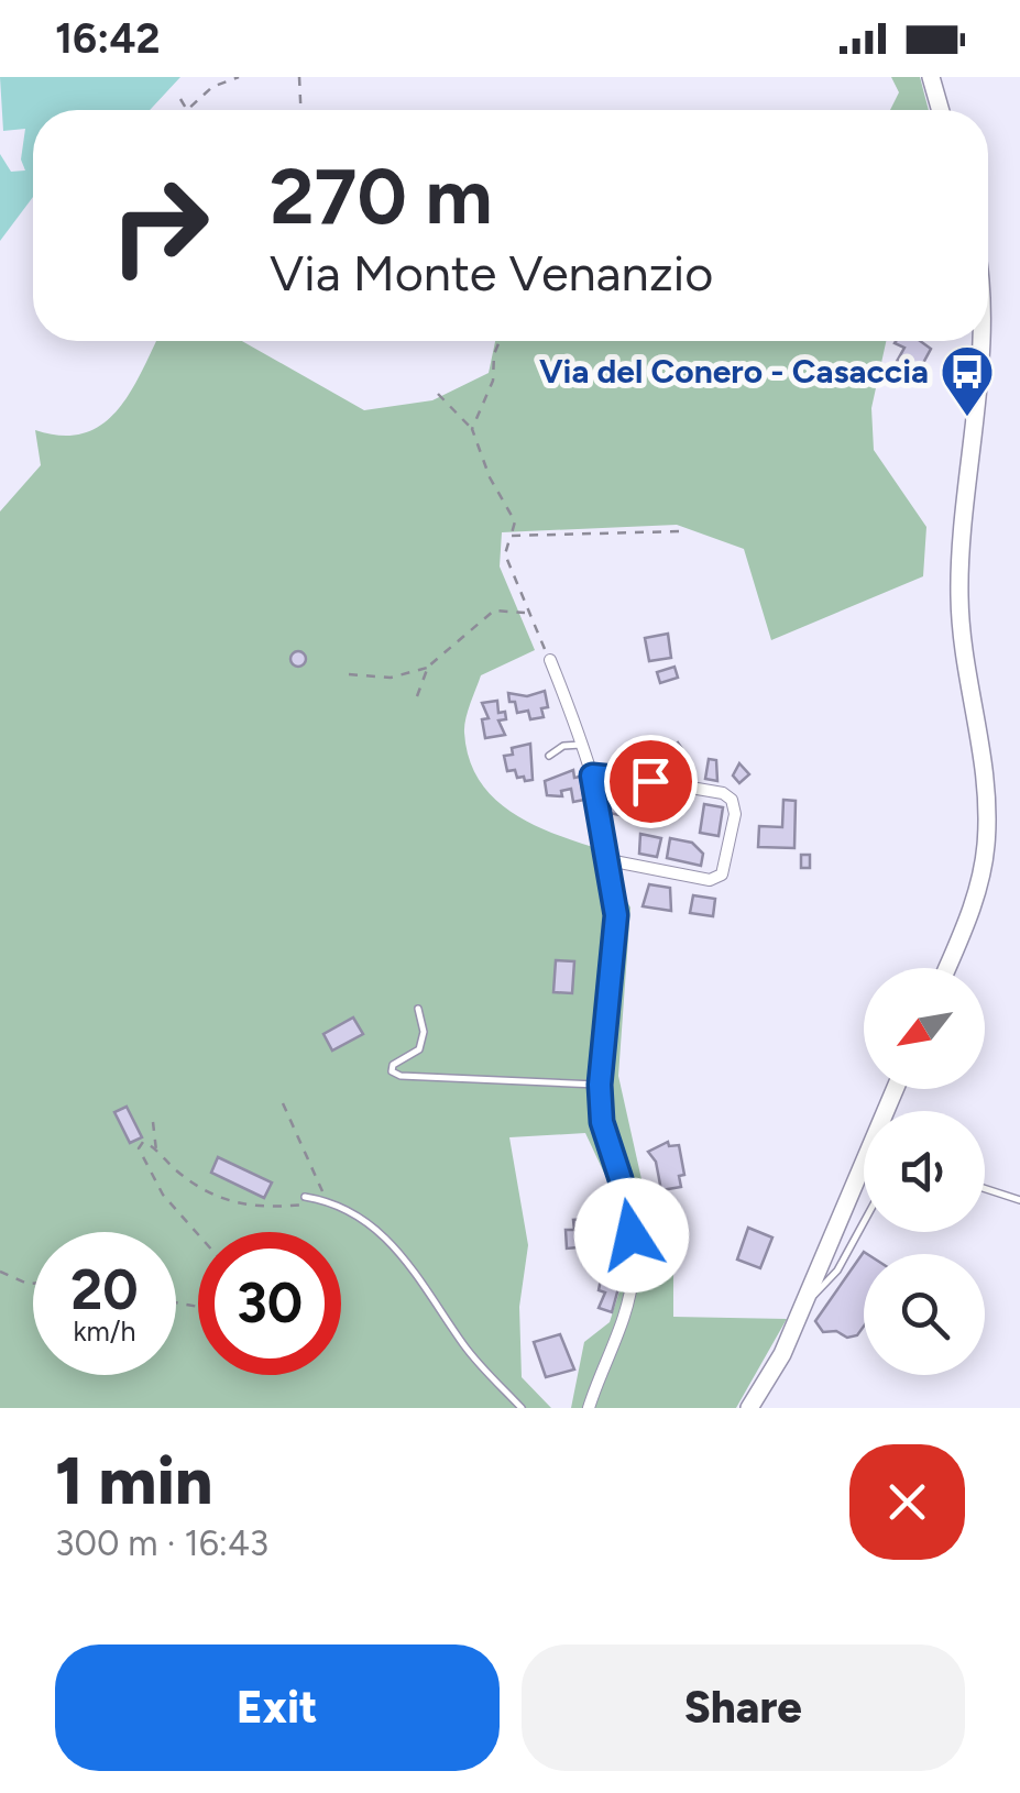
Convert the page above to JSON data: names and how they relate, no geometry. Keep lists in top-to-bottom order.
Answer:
{
  "places": {
    "bus stop": ["Via del Conero - Casaccia"]
  },
  "north": "bottom left",
  "page": {
    "status": "16:42",
    "turn": ["270 m", "Via Monte Venanzio"],
    "speed": "20 km/h",
    "limit": "30",
    "heading": ["1 min", "300 m · 16:43"],
    "buttons": ["Exit", "Share"]
  }
}
